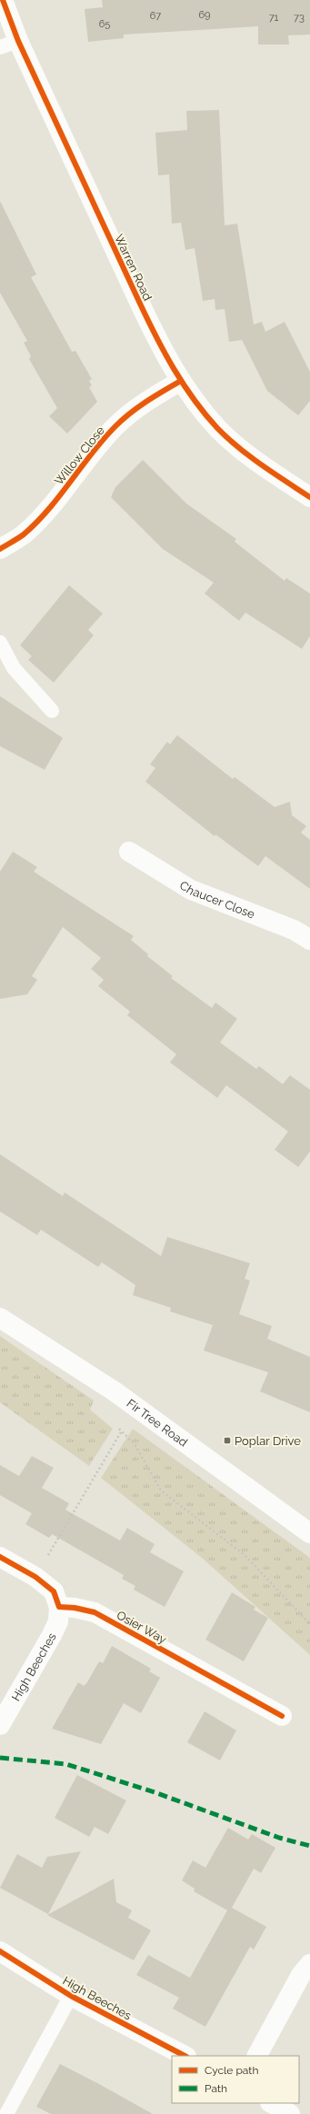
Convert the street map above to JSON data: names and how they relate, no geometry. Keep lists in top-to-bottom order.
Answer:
{
  "streets": {
    "street": [
      "Warren Road",
      "Willow Close",
      "Chaucer Close",
      "Fir Tree Road",
      "Osier Way",
      "High Beeches"
    ]
  },
  "crossings": [
    ["Warren Road", "Willow Close"],
    ["Osier Way", "High Beeches"]
  ],
  "places": {
    "transit": ["Poplar Drive"]
  },
  "house_numbers": [
    "69",
    "67",
    "71",
    "73",
    "65"
  ],
  "legend": ["Cycle path", "Path"]
}
